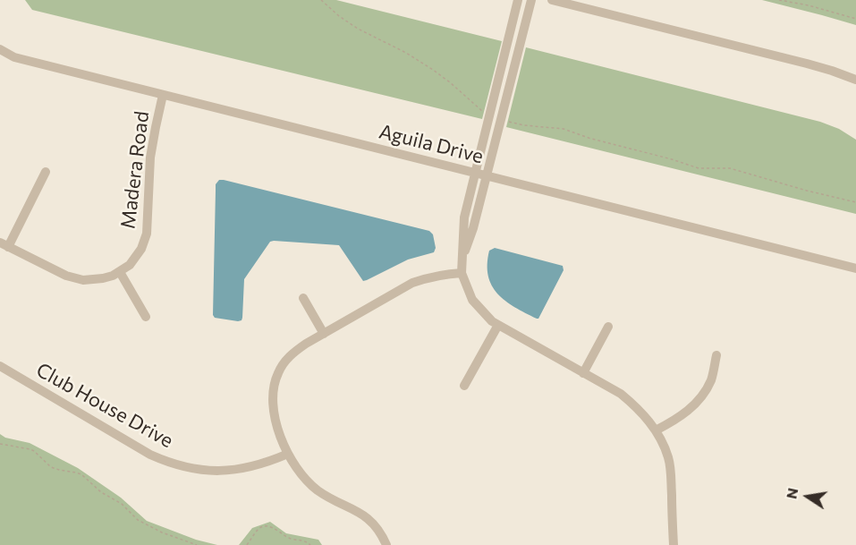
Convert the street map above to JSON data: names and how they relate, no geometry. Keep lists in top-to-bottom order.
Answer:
{
  "streets": {
    "street": ["Aguila Drive", "Madera Road", "Club House Drive"]
  },
  "crossings": [
    ["Aguila Drive", "Madera Road"]
  ],
  "north": "left"
}
